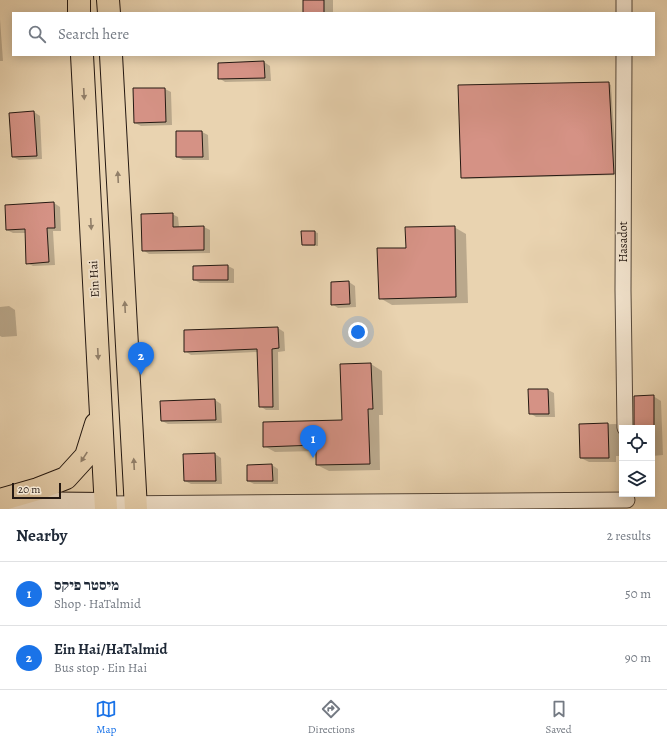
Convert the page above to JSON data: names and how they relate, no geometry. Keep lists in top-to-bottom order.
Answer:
{
  "streets": {
    "main road": ["Ein Hai"],
    "street": ["Hasadot"]
  },
  "scale_bar": "20 m",
  "page": {
    "search": "Search here",
    "pins": ["2", "1"],
    "scale": "20 m",
    "heading": ["Nearby", "2 results"],
    "list": [
      {
        "mark": "1",
        "name": "מיסטר פיקס",
        "note": "Shop · HaTalmid",
        "value": "50 m"
      },
      {
        "mark": "2",
        "name": "Ein Hai/HaTalmid",
        "note": "Bus stop · Ein Hai",
        "value": "90 m"
      }
    ],
    "nav": ["Map", "Directions", "Saved"]
  }
}
